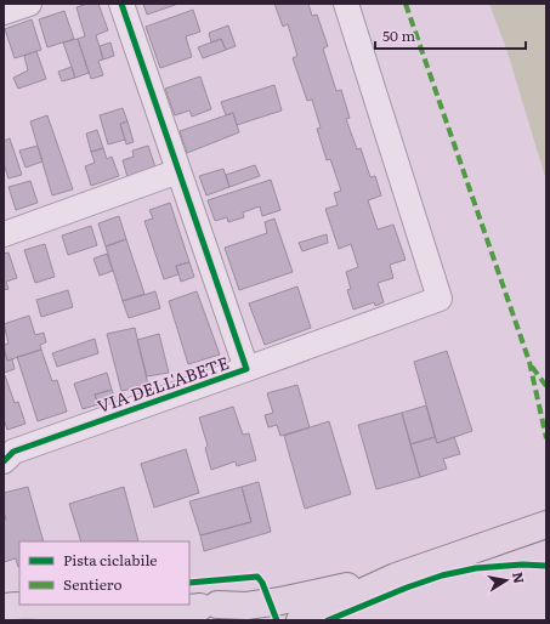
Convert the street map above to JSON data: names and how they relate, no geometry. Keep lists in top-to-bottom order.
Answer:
{
  "streets": {
    "street": ["VIA DELL'ABETE"]
  },
  "legend": ["Pista ciclabile", "Sentiero"],
  "scale_bar": "50 m",
  "north": "right"
}
